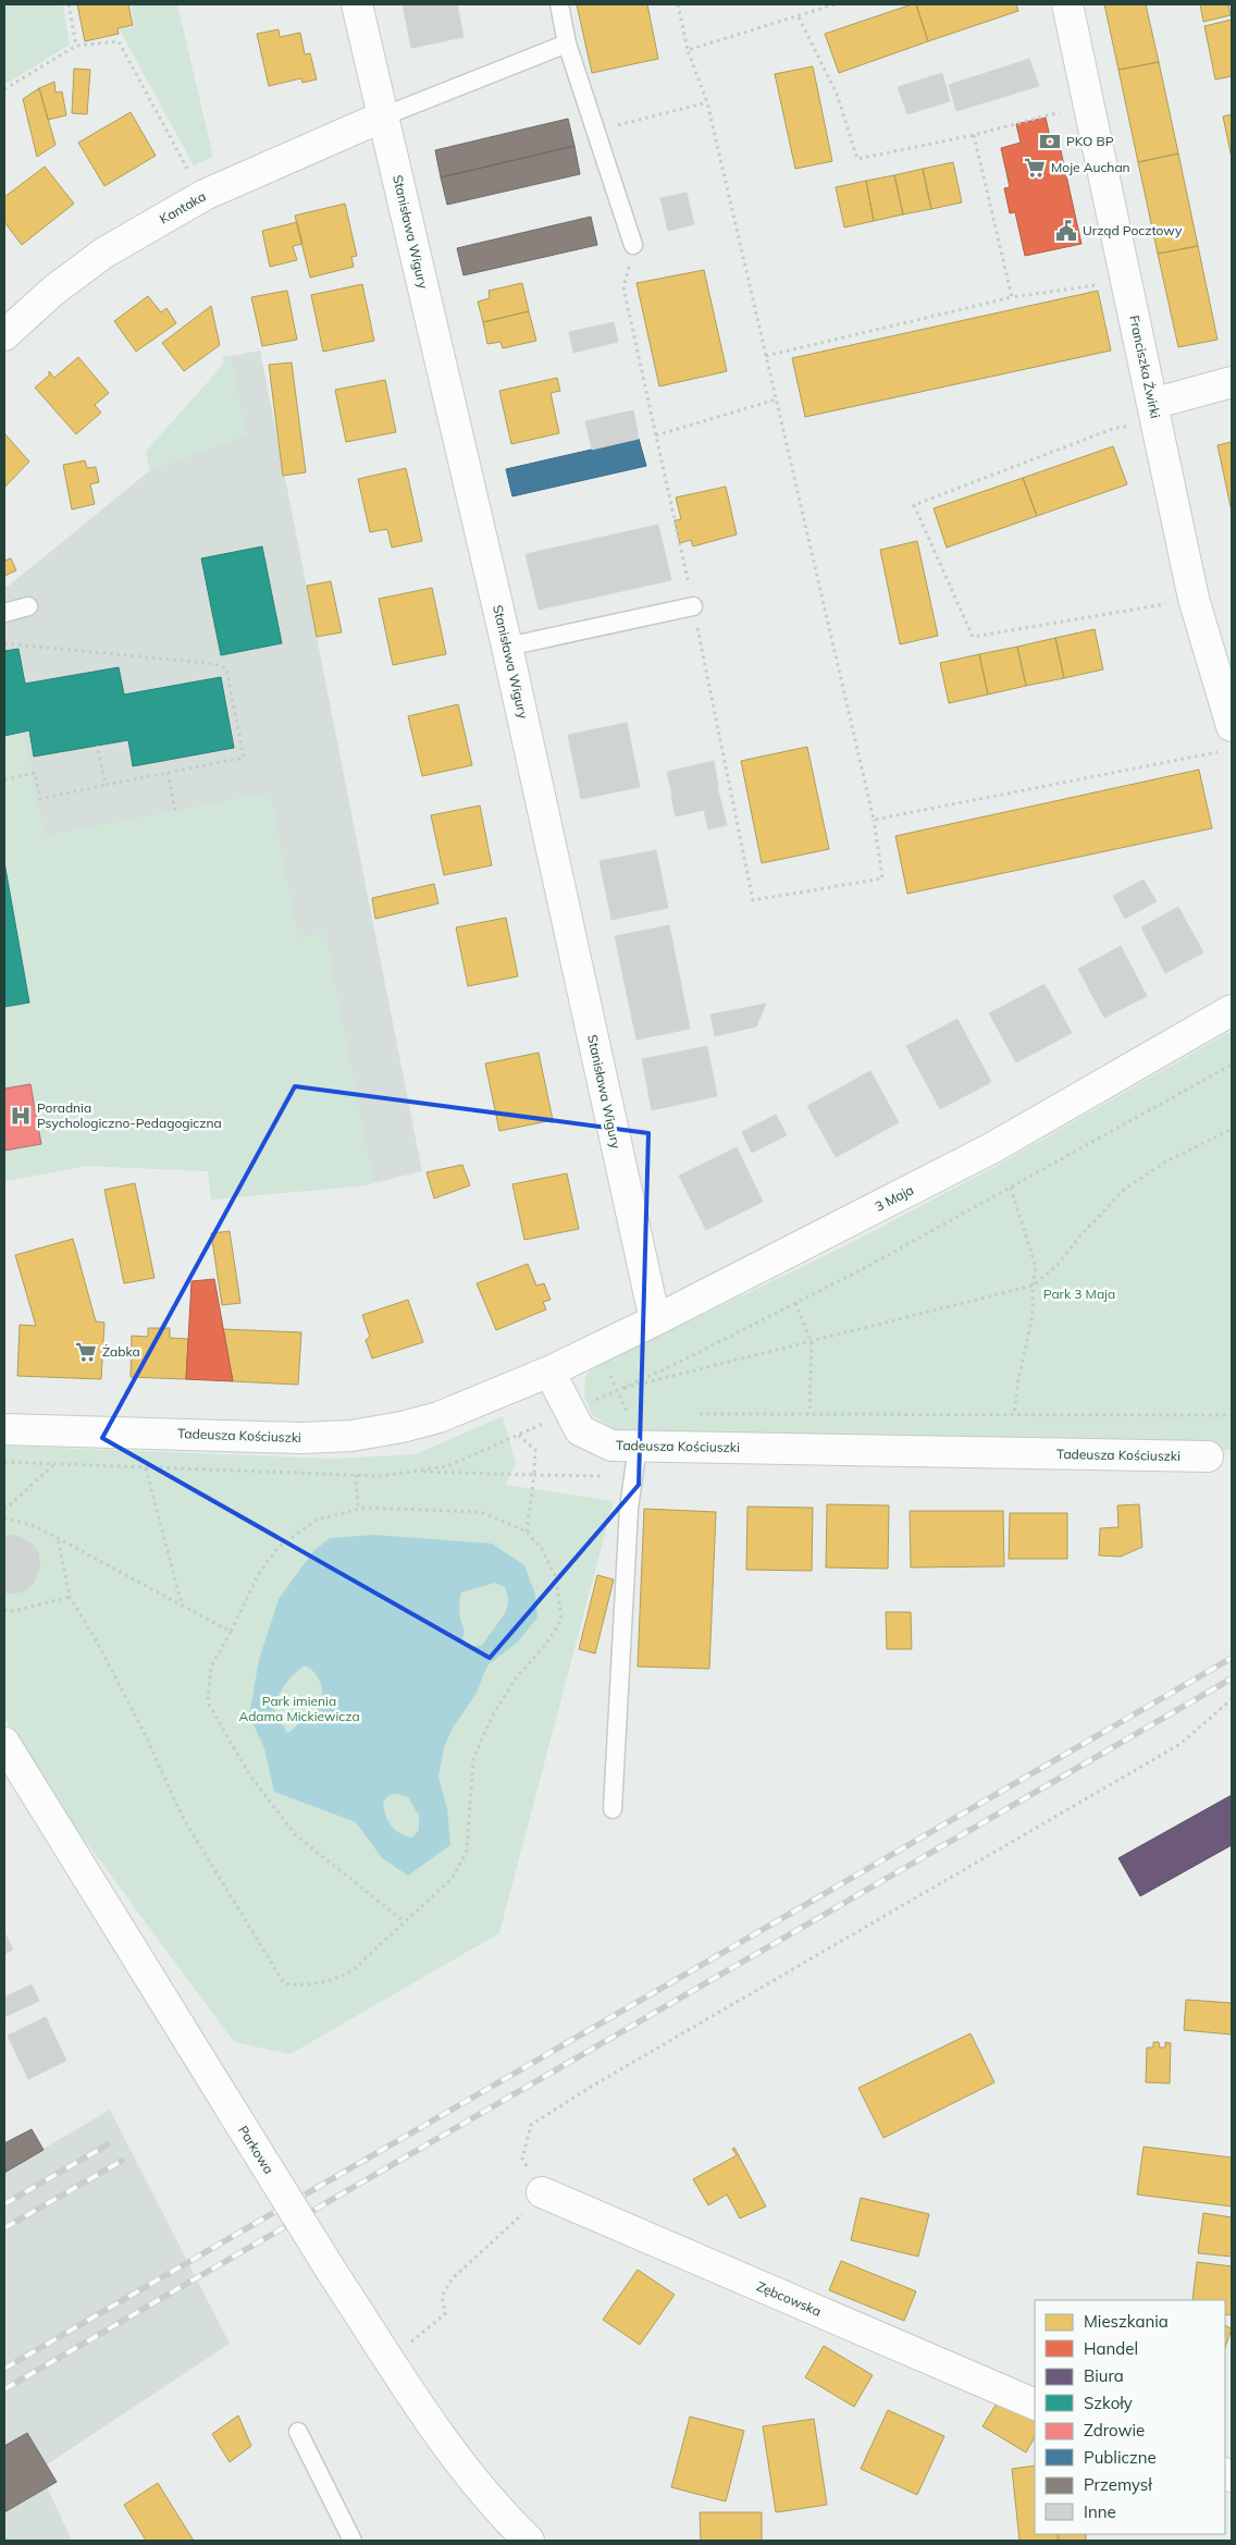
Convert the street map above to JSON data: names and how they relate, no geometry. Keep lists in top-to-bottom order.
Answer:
{
  "streets": {
    "street": [
      "Kantaka",
      "Stanisława Wigury",
      "Franciszka Żwirki",
      "3 Maja",
      "Tadeusza Kościuszki",
      "Parkowa",
      "Zębcowska"
    ]
  },
  "crossings": [
    ["Kantaka", "Stanisława Wigury"],
    ["Stanisława Wigury", "3 Maja"],
    ["3 Maja", "Tadeusza Kościuszki"]
  ],
  "parks": ["Park 3 Maja", "Park imienia Adama Mickiewicza"],
  "places": {
    "bank": ["PKO BP"],
    "supermarket": ["Moje Auchan", "Żabka"],
    "public building": ["Urząd Pocztowy"],
    "hospital": ["Poradnia Psychologiczno-Pedagogiczna"]
  },
  "legend": [
    "Mieszkania",
    "Handel",
    "Biura",
    "Szkoły",
    "Zdrowie",
    "Publiczne",
    "Przemysł",
    "Inne"
  ]
}
